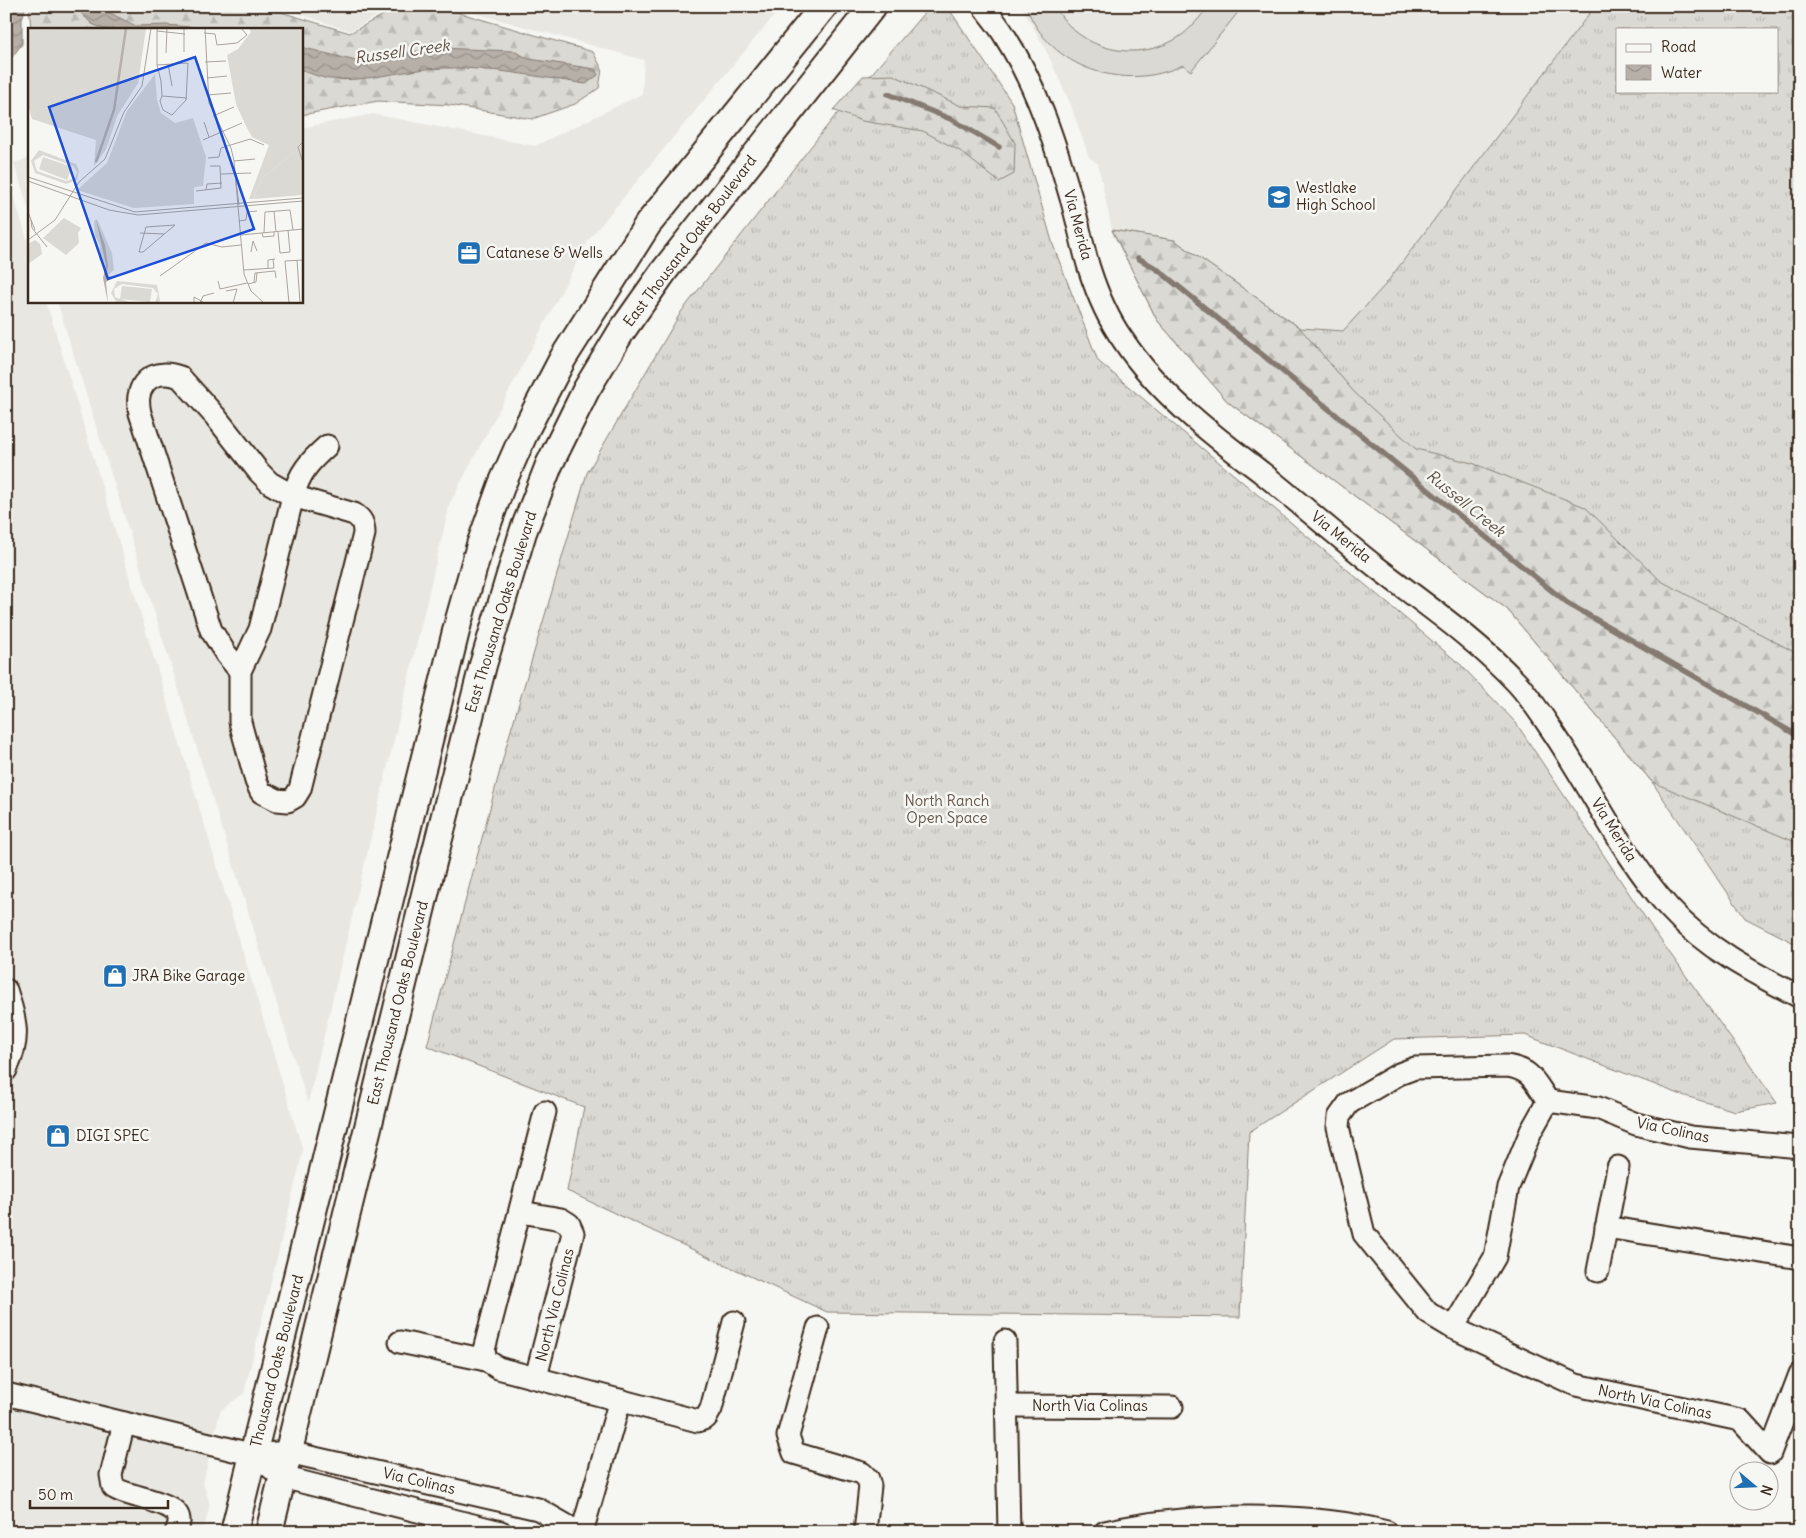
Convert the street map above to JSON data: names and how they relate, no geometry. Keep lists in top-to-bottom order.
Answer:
{
  "streets": {
    "main road": ["East Thousand Oaks Boulevard", "Thousand Oaks Boulevard"],
    "street": ["Via Merida", "Via Colinas", "North Via Colinas"]
  },
  "crossings": [
    ["East Thousand Oaks Boulevard", "Via Colinas"],
    ["Via Colinas", "North Via Colinas"],
    ["Via Colinas", "Thousand Oaks Boulevard"]
  ],
  "water": ["Russell Creek"],
  "parks": ["North Ranch Open Space"],
  "places": {
    "school or university": ["Westlake High School"],
    "office": ["Catanese & Wells"],
    "shop": ["JRA Bike Garage", "DIGI SPEC"]
  },
  "legend": ["Road", "Water"],
  "scale_bar": "50 m",
  "north": "right"
}
